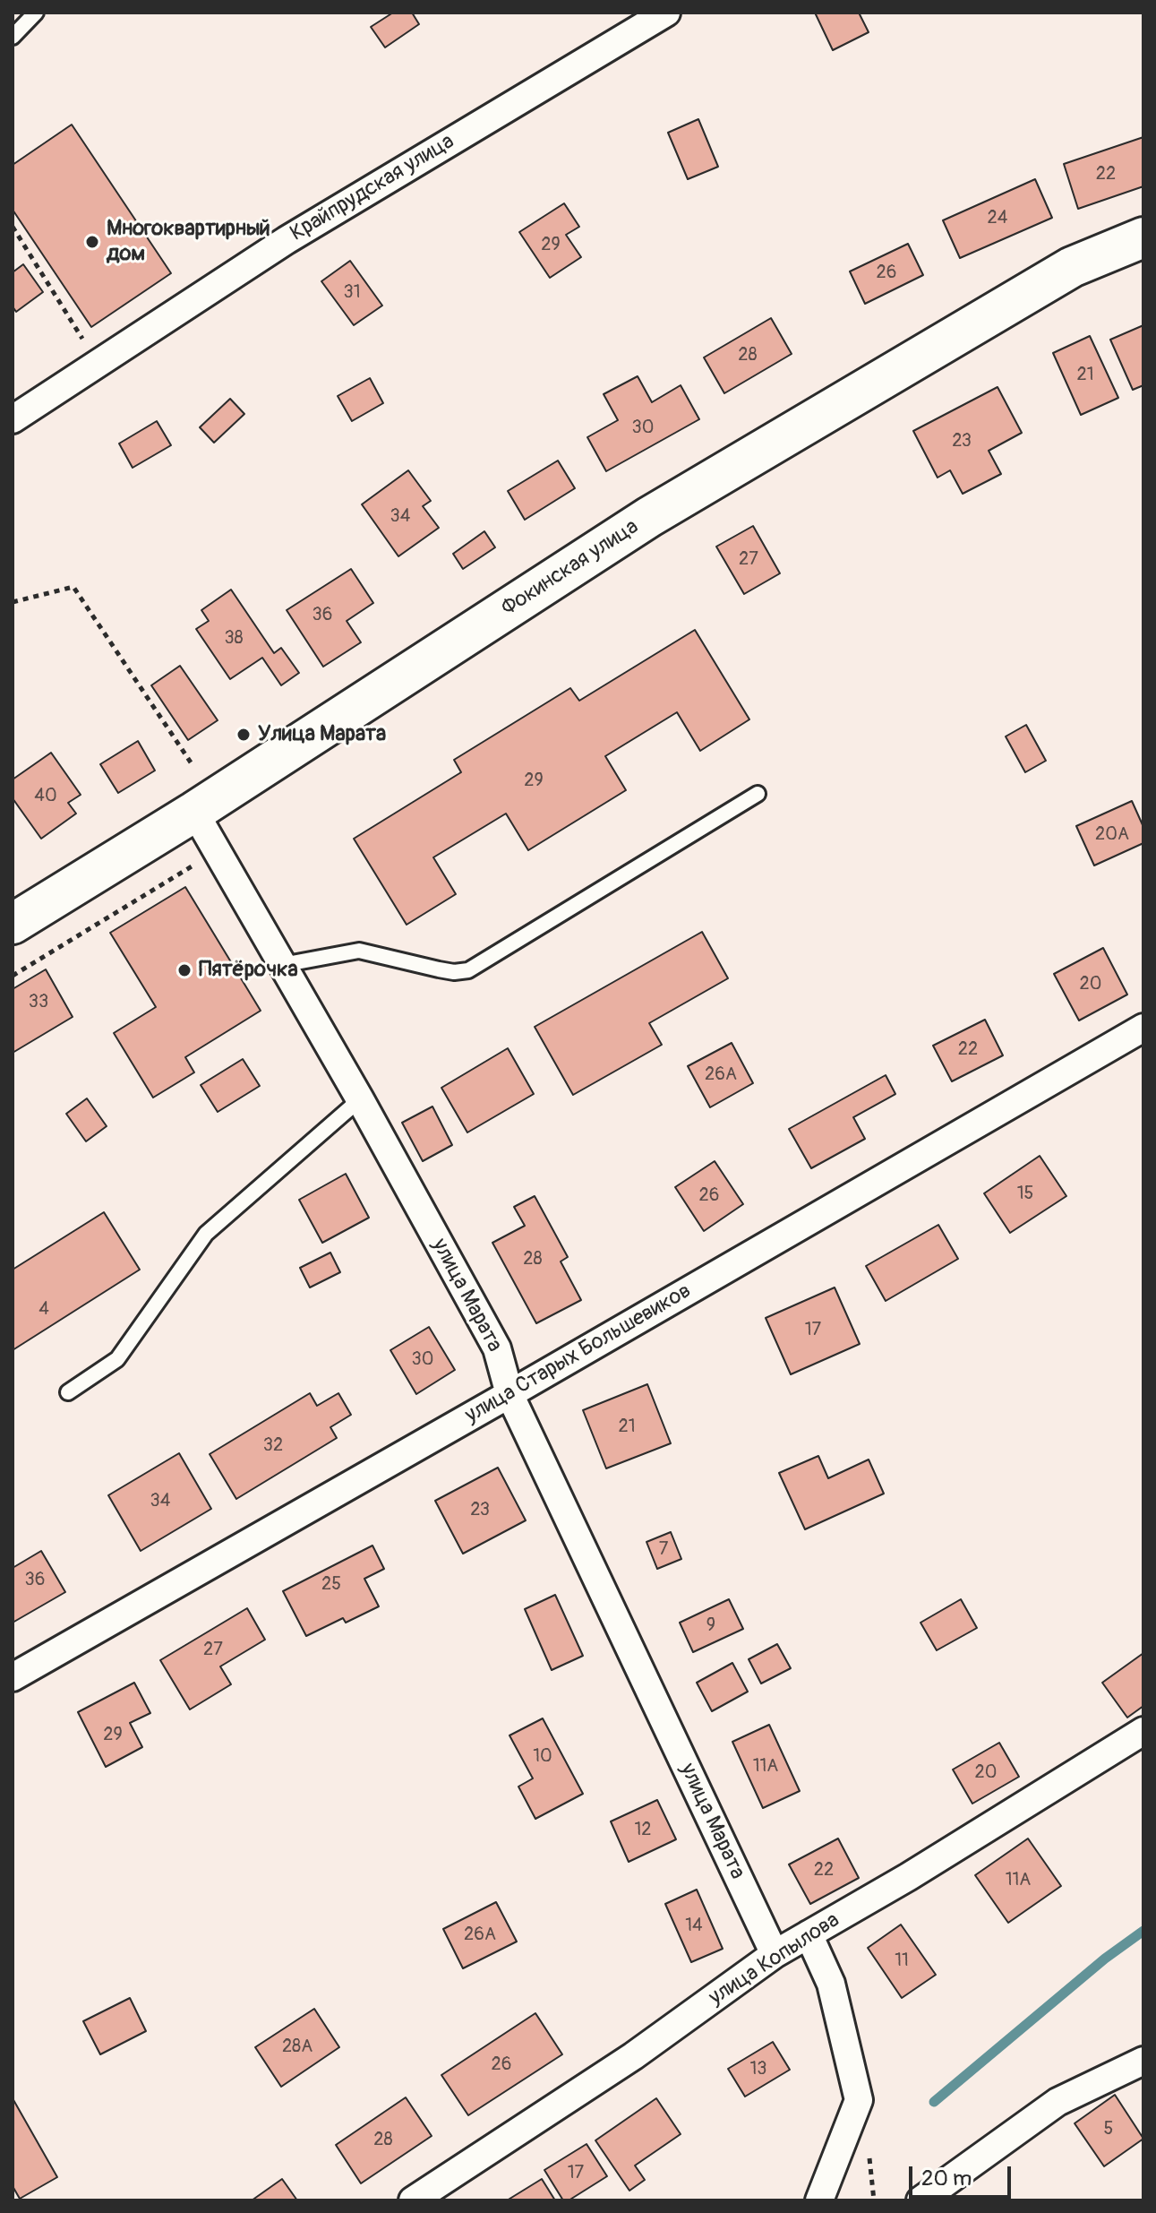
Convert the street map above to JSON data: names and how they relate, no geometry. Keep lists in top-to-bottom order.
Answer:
{
  "streets": {
    "main road": ["Фокинская улица"],
    "street": [
      "Крайпрудская улица",
      "улица Марата",
      "улица Старых Большевиков",
      "улица Копылова"
    ]
  },
  "crossings": [
    ["Фокинская улица", "улица Марата"],
    ["улица Марата", "улица Старых Большевиков"],
    ["улица Марата", "улица Копылова"]
  ],
  "places": ["Многоквартирный дом", "Улица Марата", "Пятёрочка"],
  "house_numbers": [
    "22",
    "24",
    "29",
    "26",
    "31",
    "28",
    "21",
    "30",
    "23",
    "34",
    "27",
    "36",
    "38",
    "29",
    "40",
    "20А",
    "20",
    "33",
    "22",
    "26А",
    "15",
    "26",
    "28",
    "4",
    "17",
    "30",
    "21",
    "32",
    "34",
    "23",
    "7",
    "36",
    "25",
    "9",
    "27",
    "29",
    "10",
    "11А",
    "20",
    "12",
    "22",
    "11А",
    "14",
    "26А",
    "11",
    "28А",
    "26",
    "13",
    "5",
    "28",
    "17"
  ],
  "scale_bar": "20 m"
}
